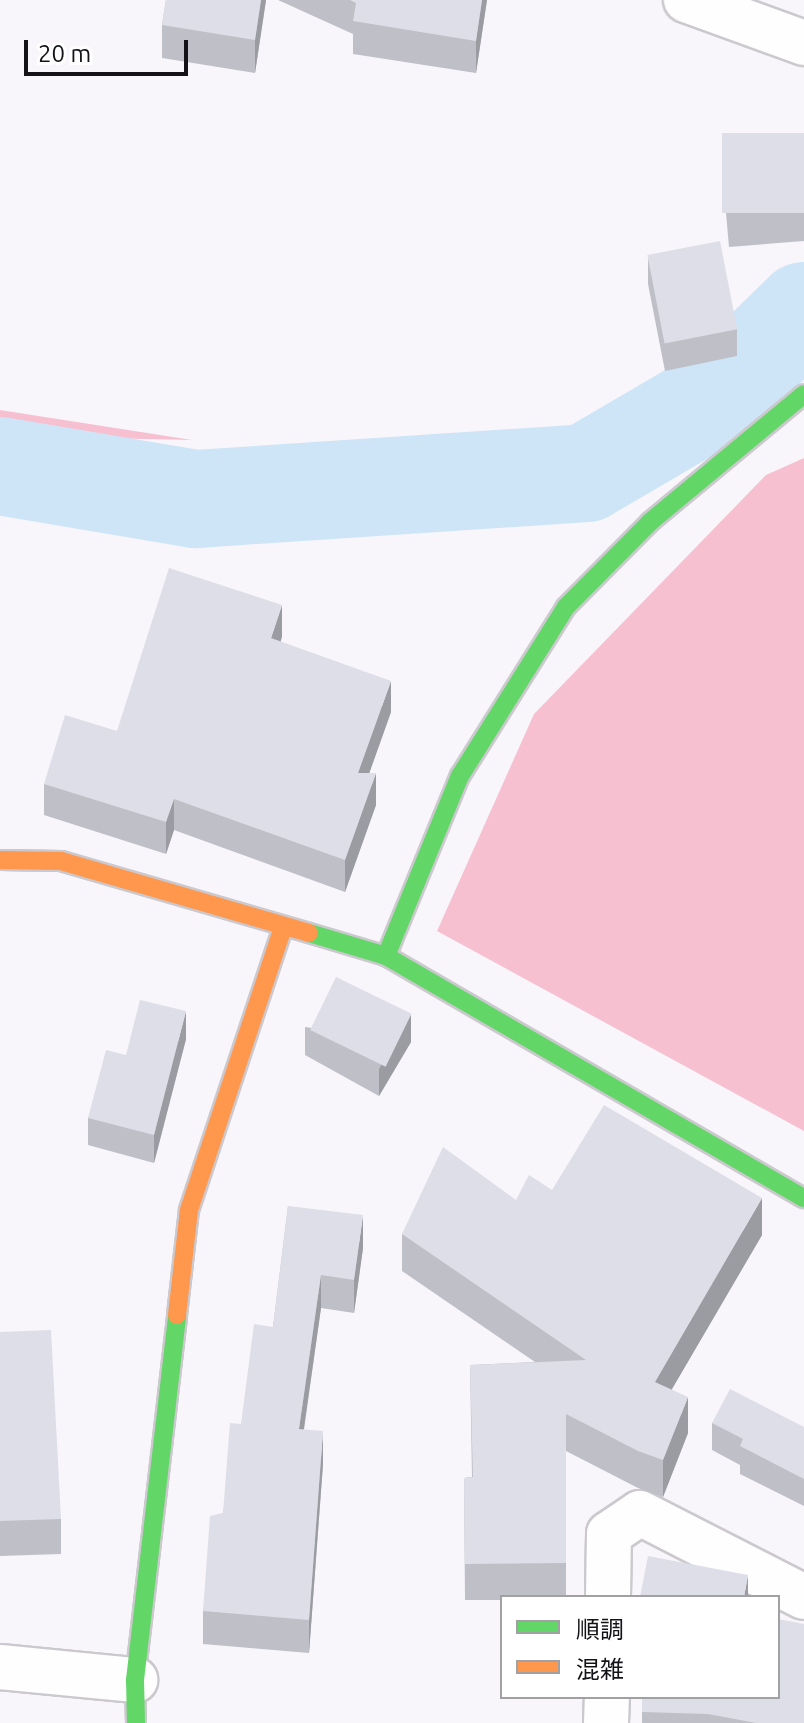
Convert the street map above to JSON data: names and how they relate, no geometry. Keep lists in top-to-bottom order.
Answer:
{
  "legend": ["順調", "混雑"],
  "scale_bar": "20 m"
}
